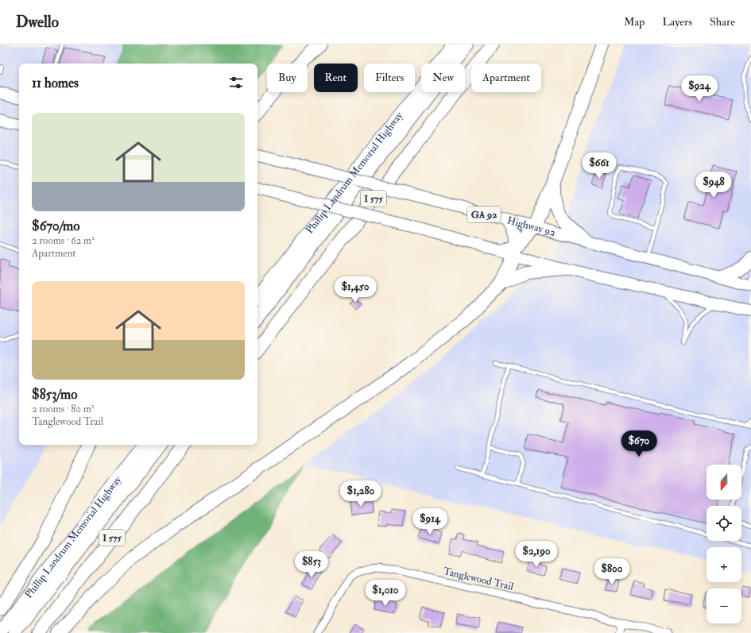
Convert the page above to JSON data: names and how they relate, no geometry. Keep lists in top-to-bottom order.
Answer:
{
  "streets": {
    "highway": ["Phillip Landrum Memorial Highway", "I 575"],
    "main road": ["GA 92", "Highway 92"],
    "street": ["Tanglewood Trail"]
  },
  "north": "bottom",
  "page": {
    "header": "Dwello",
    "nav": ["Map", "Layers", "Share"],
    "chip": [
      "Buy",
      "Rent",
      "Filters",
      "New",
      "Apartment"
    ],
    "heading": "11 homes",
    "price": [
      "$924",
      "$661",
      "$948",
      "$1,450",
      "$670",
      "$1,280",
      "$914",
      "$2,190",
      "$853",
      "$800",
      "$1,010"
    ],
    "list": [
      {
        "name": "$670/mo",
        "note": "2 rooms · 62 m² · Apartment"
      },
      {
        "name": "$853/mo",
        "note": "2 rooms · 80 m² · Tanglewood Trail"
      }
    ],
    "map_buttons": ["+", "−"]
  }
}
